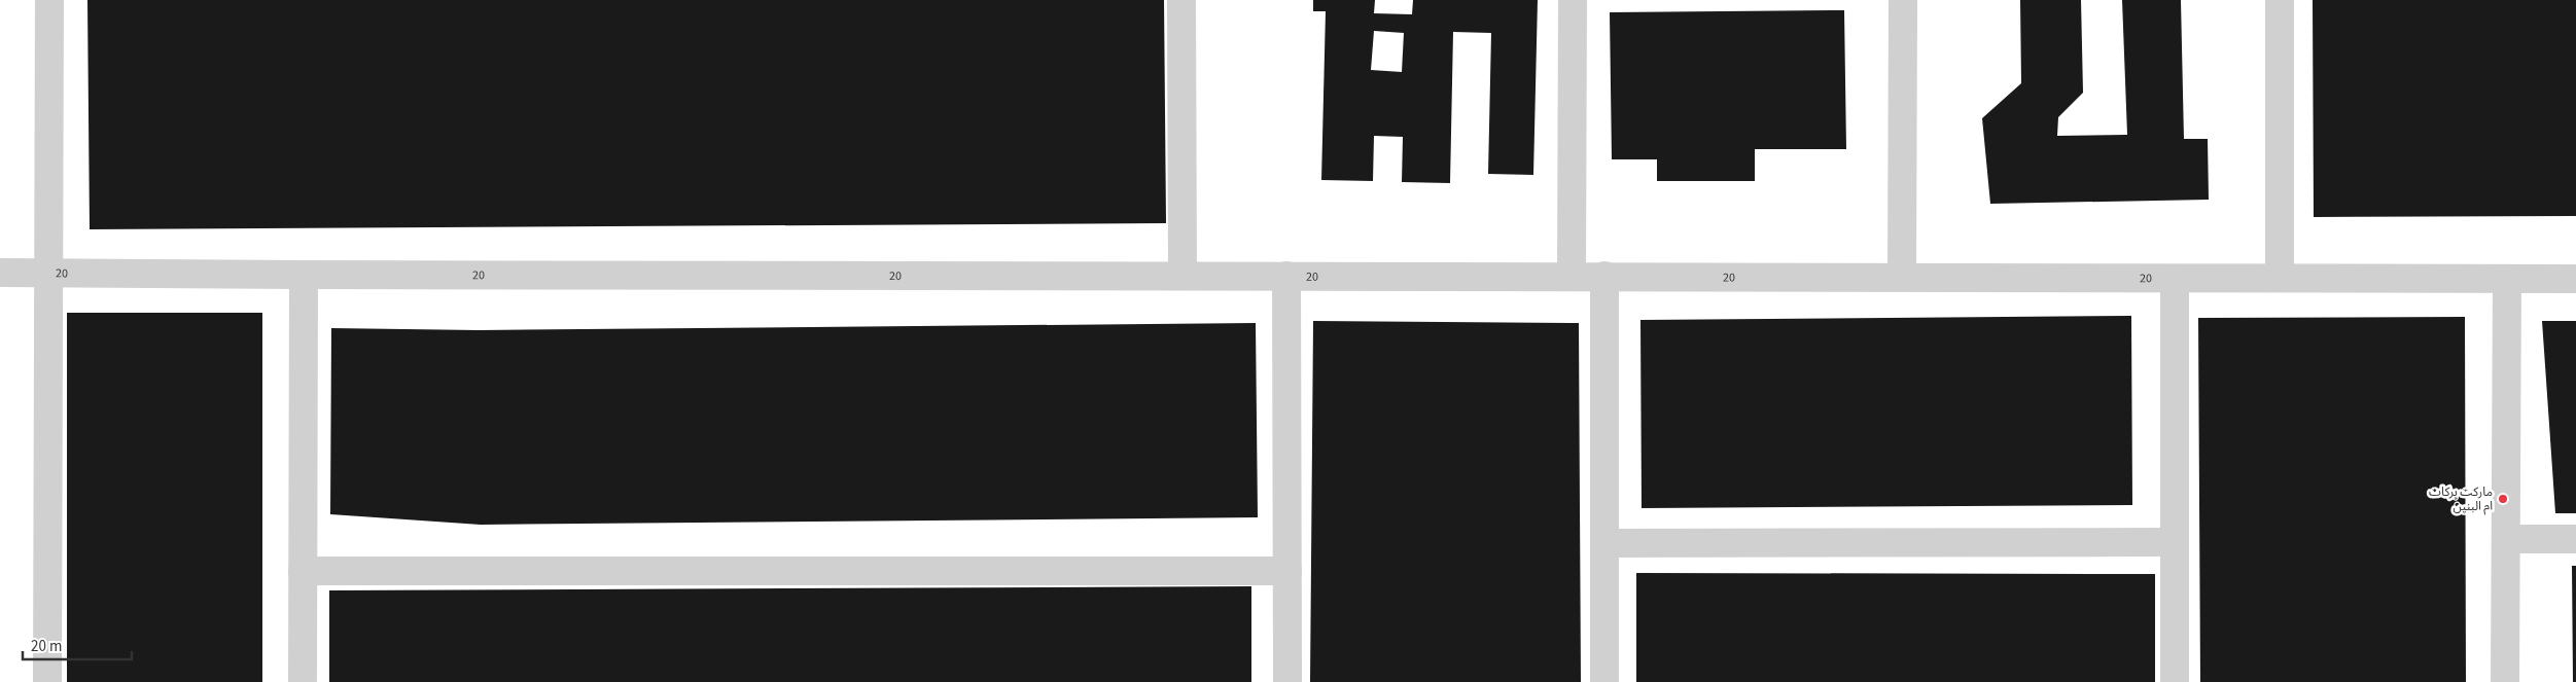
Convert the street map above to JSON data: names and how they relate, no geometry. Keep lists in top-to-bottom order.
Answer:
{
  "streets": {
    "street": ["20"]
  },
  "places": ["ماركت بركات ام البنين"],
  "scale_bar": "20 m"
}
